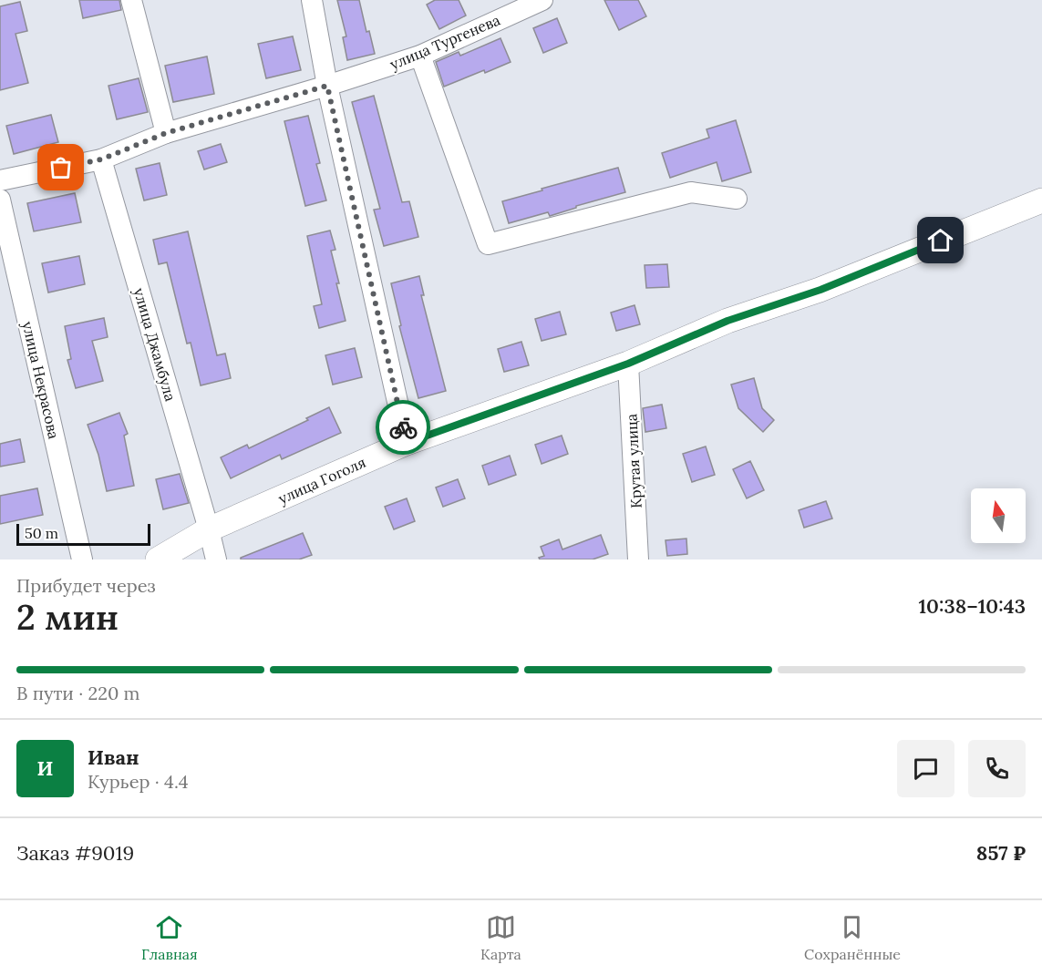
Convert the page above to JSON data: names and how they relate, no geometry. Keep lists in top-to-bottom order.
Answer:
{
  "streets": {
    "street": [
      "улица Тургенева",
      "улица Джамбула",
      "улица Некрасова",
      "Крутая улица",
      "улица Гоголя"
    ]
  },
  "crossings": [
    ["улица Тургенева", "улица Джамбула"],
    ["улица Джамбула", "улица Гоголя"],
    ["Крутая улица", "улица Гоголя"]
  ],
  "scale_bar": "50 m",
  "north": "top",
  "page": {
    "scale": "50 m",
    "heading": ["2 мин", "Прибудет через", "10:38–10:43"],
    "panel": [
      "Иван",
      "Курьер · 4.4",
      "Заказ #9019",
      "857 ₽"
    ],
    "bar": "В пути · 220 m",
    "round": "И",
    "tabs": ["Главная", "Карта", "Сохранённые"]
  }
}
